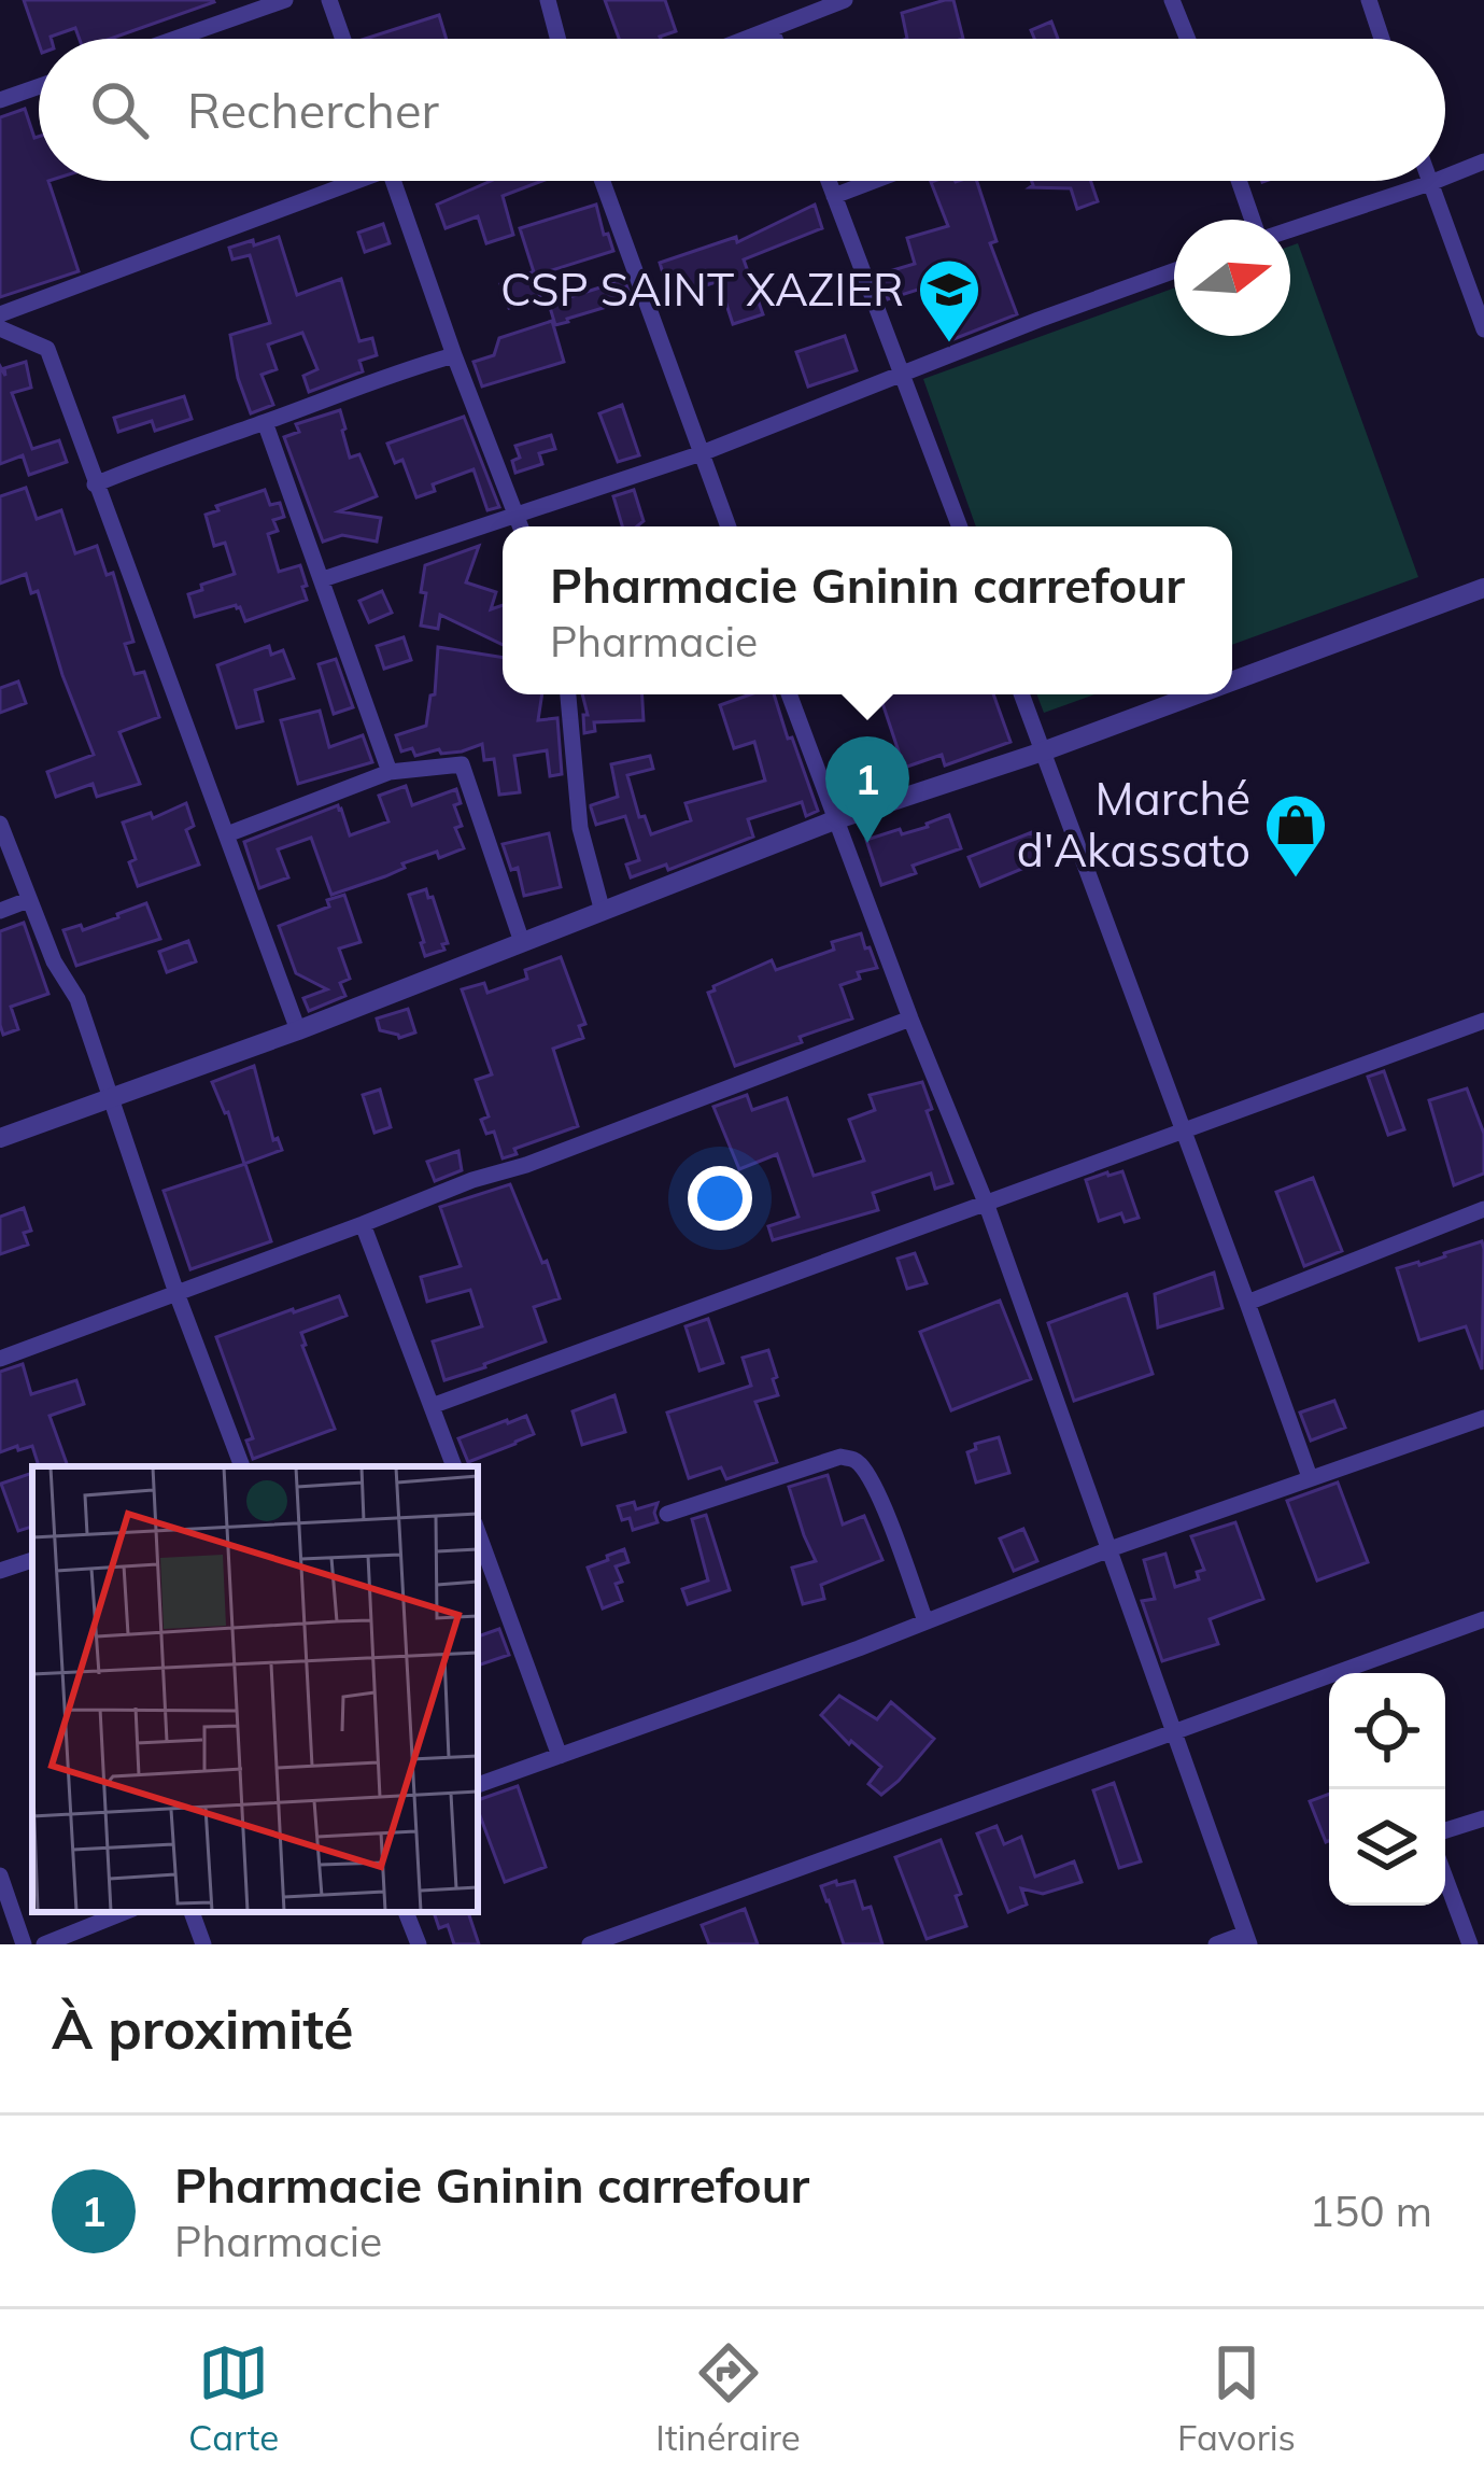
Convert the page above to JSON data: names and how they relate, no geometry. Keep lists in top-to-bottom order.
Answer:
{
  "places": {
    "school or university": ["CSP SAINT XAZIER"],
    "shop": ["Marché d'Akassato"]
  },
  "north": "right",
  "page": {
    "search": "Rechercher",
    "popup": ["Pharmacie Gninin carrefour", "Pharmacie"],
    "pins": "1",
    "heading": "À proximité",
    "list": [
      {
        "mark": "1",
        "name": "Pharmacie Gninin carrefour",
        "note": "Pharmacie",
        "value": "150 m"
      }
    ],
    "nav": ["Carte", "Itinéraire", "Favoris"]
  }
}
